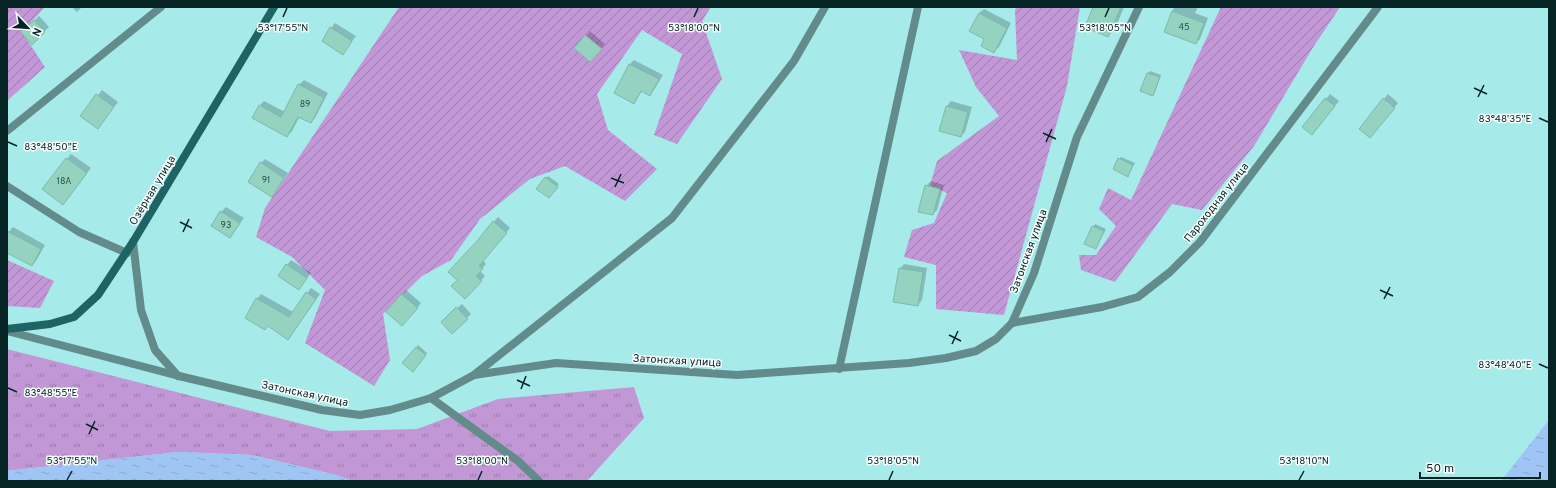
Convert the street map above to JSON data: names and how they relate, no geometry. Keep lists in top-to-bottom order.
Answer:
{
  "streets": {
    "street": ["Озёрная улица", "Пароходная улица", "Затонская улица"]
  },
  "crossings": [
    ["Озёрная улица", "Затонская улица"],
    ["Пароходная улица", "Затонская улица"]
  ],
  "house_numbers": [
    "45",
    "89",
    "91",
    "18А",
    "93"
  ],
  "scale_bar": "50 m",
  "north": "bottom right",
  "coordinates": [
    "53°18'05\"N",
    "53°17'55\"N",
    "53°18'00\"N",
    "83°48'35\"E",
    "83°48'50\"E",
    "83°48'40\"E",
    "83°48'55\"E",
    "53°18'10\"N"
  ]
}
